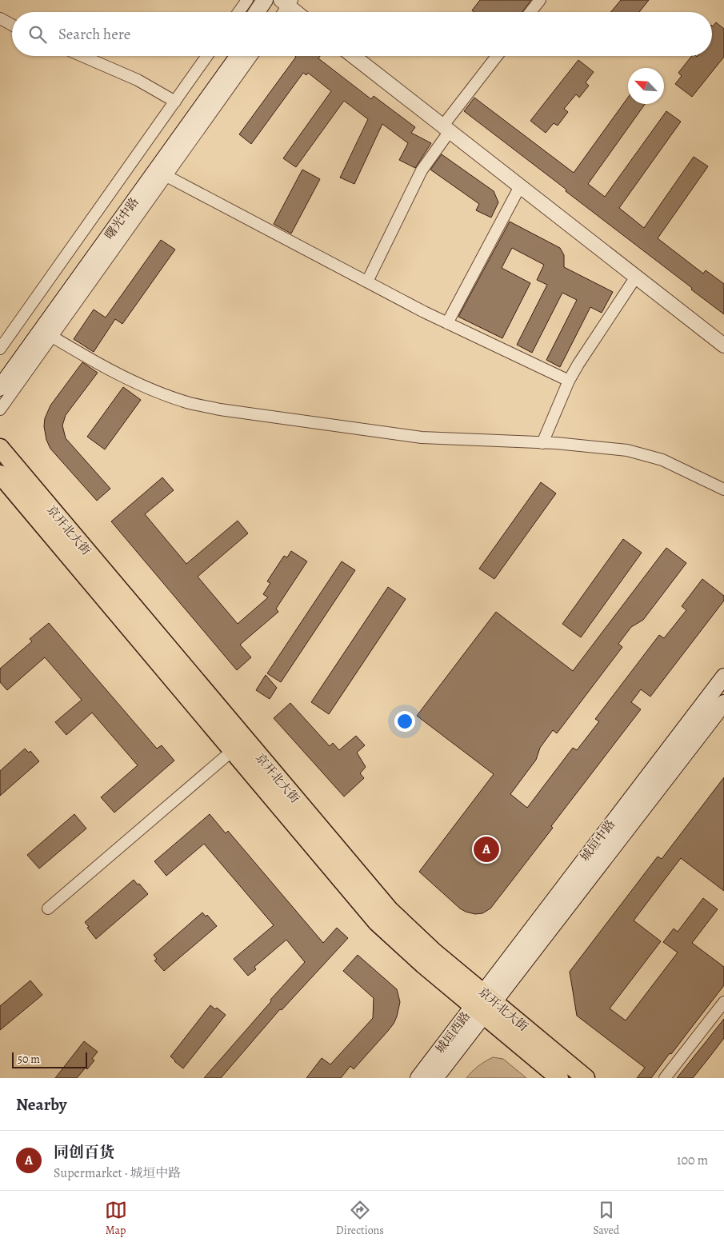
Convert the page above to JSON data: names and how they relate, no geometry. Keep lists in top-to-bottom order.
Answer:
{
  "streets": {
    "main road": [
      "曙光中路",
      "京开北大街",
      "城垣中路",
      "城垣西路"
    ]
  },
  "crossings": [
    ["京开北大街", "城垣中路"],
    ["京开北大街", "城垣西路"],
    ["城垣中路", "城垣西路"]
  ],
  "scale_bar": "50 m",
  "north": "top left",
  "page": {
    "search": "Search here",
    "pins": "A",
    "scale": "50 m",
    "heading": "Nearby",
    "list": [
      {
        "mark": "A",
        "name": "同创百货",
        "note": "Supermarket · 城垣中路",
        "value": "100 m"
      }
    ],
    "nav": ["Map", "Directions", "Saved"]
  }
}
